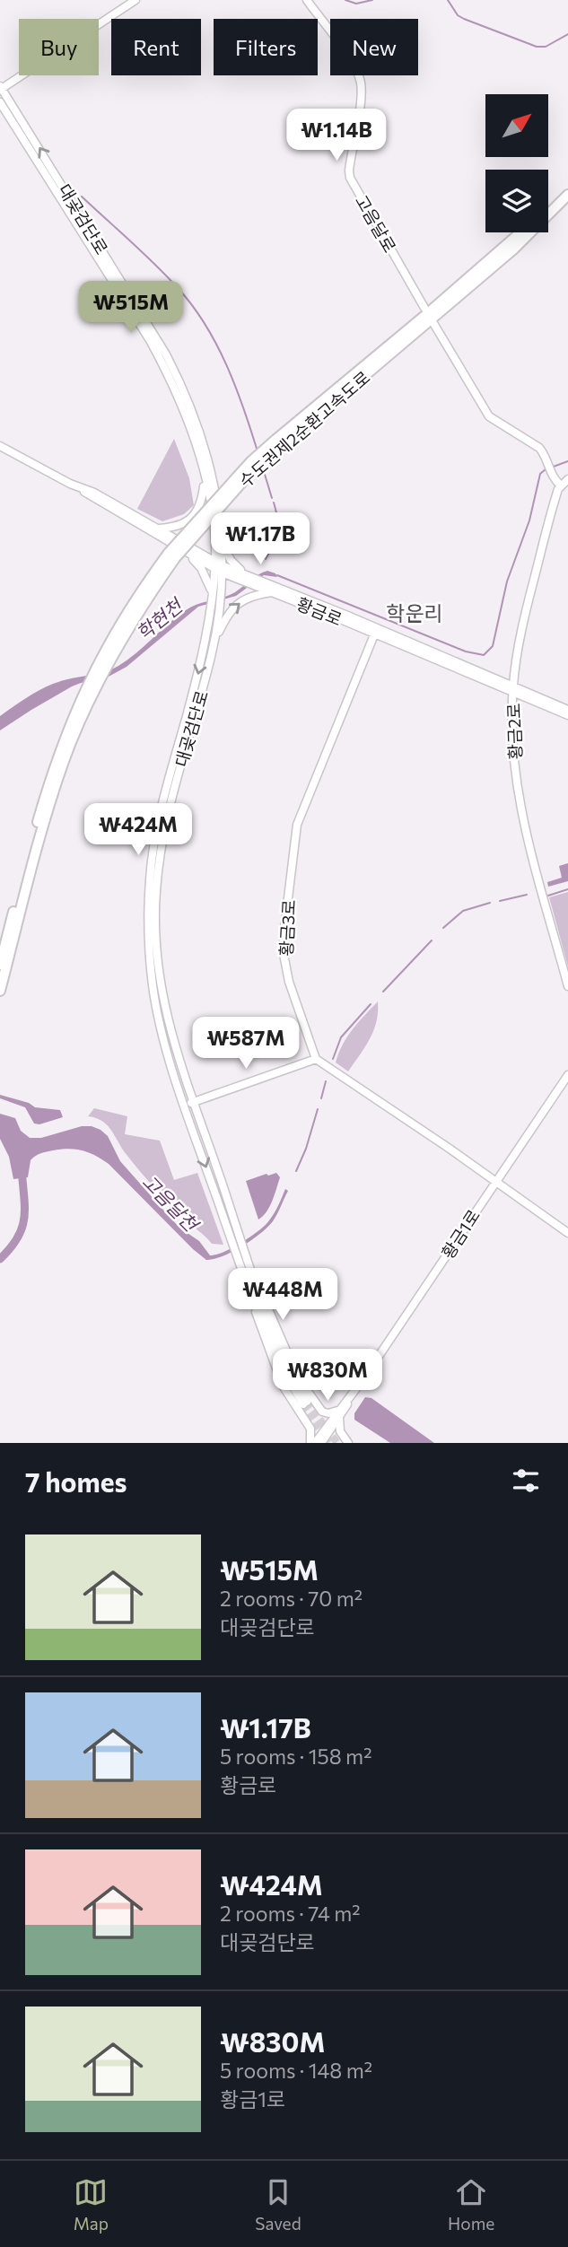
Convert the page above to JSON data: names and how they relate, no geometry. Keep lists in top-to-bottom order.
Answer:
{
  "streets": {
    "highway": ["수도권제2순환고속도로"],
    "street": [
      "대곶검단로",
      "고음달로",
      "황금로",
      "황금2로",
      "황금3로",
      "황금1로"
    ]
  },
  "crossings": [
    ["대곶검단로", "황금로"],
    ["황금로", "황금2로"],
    ["황금로", "황금3로"]
  ],
  "districts": ["학운리"],
  "water": ["학현천", "고음달천"],
  "north": "top right",
  "page": {
    "chip": [
      "Buy",
      "Rent",
      "Filters",
      "New"
    ],
    "price": [
      "₩1.14B",
      "₩515M",
      "₩1.17B",
      "₩424M",
      "₩587M",
      "₩448M",
      "₩830M"
    ],
    "heading": "7 homes",
    "list": [
      {
        "name": "₩515M",
        "note": "2 rooms · 70 m² · 대곶검단로"
      },
      {
        "name": "₩1.17B",
        "note": "5 rooms · 158 m² · 황금로"
      },
      {
        "name": "₩424M",
        "note": "2 rooms · 74 m² · 대곶검단로"
      },
      {
        "name": "₩830M",
        "note": "5 rooms · 148 m² · 황금1로"
      }
    ],
    "tabs": ["Map", "Saved", "Home"]
  }
}
